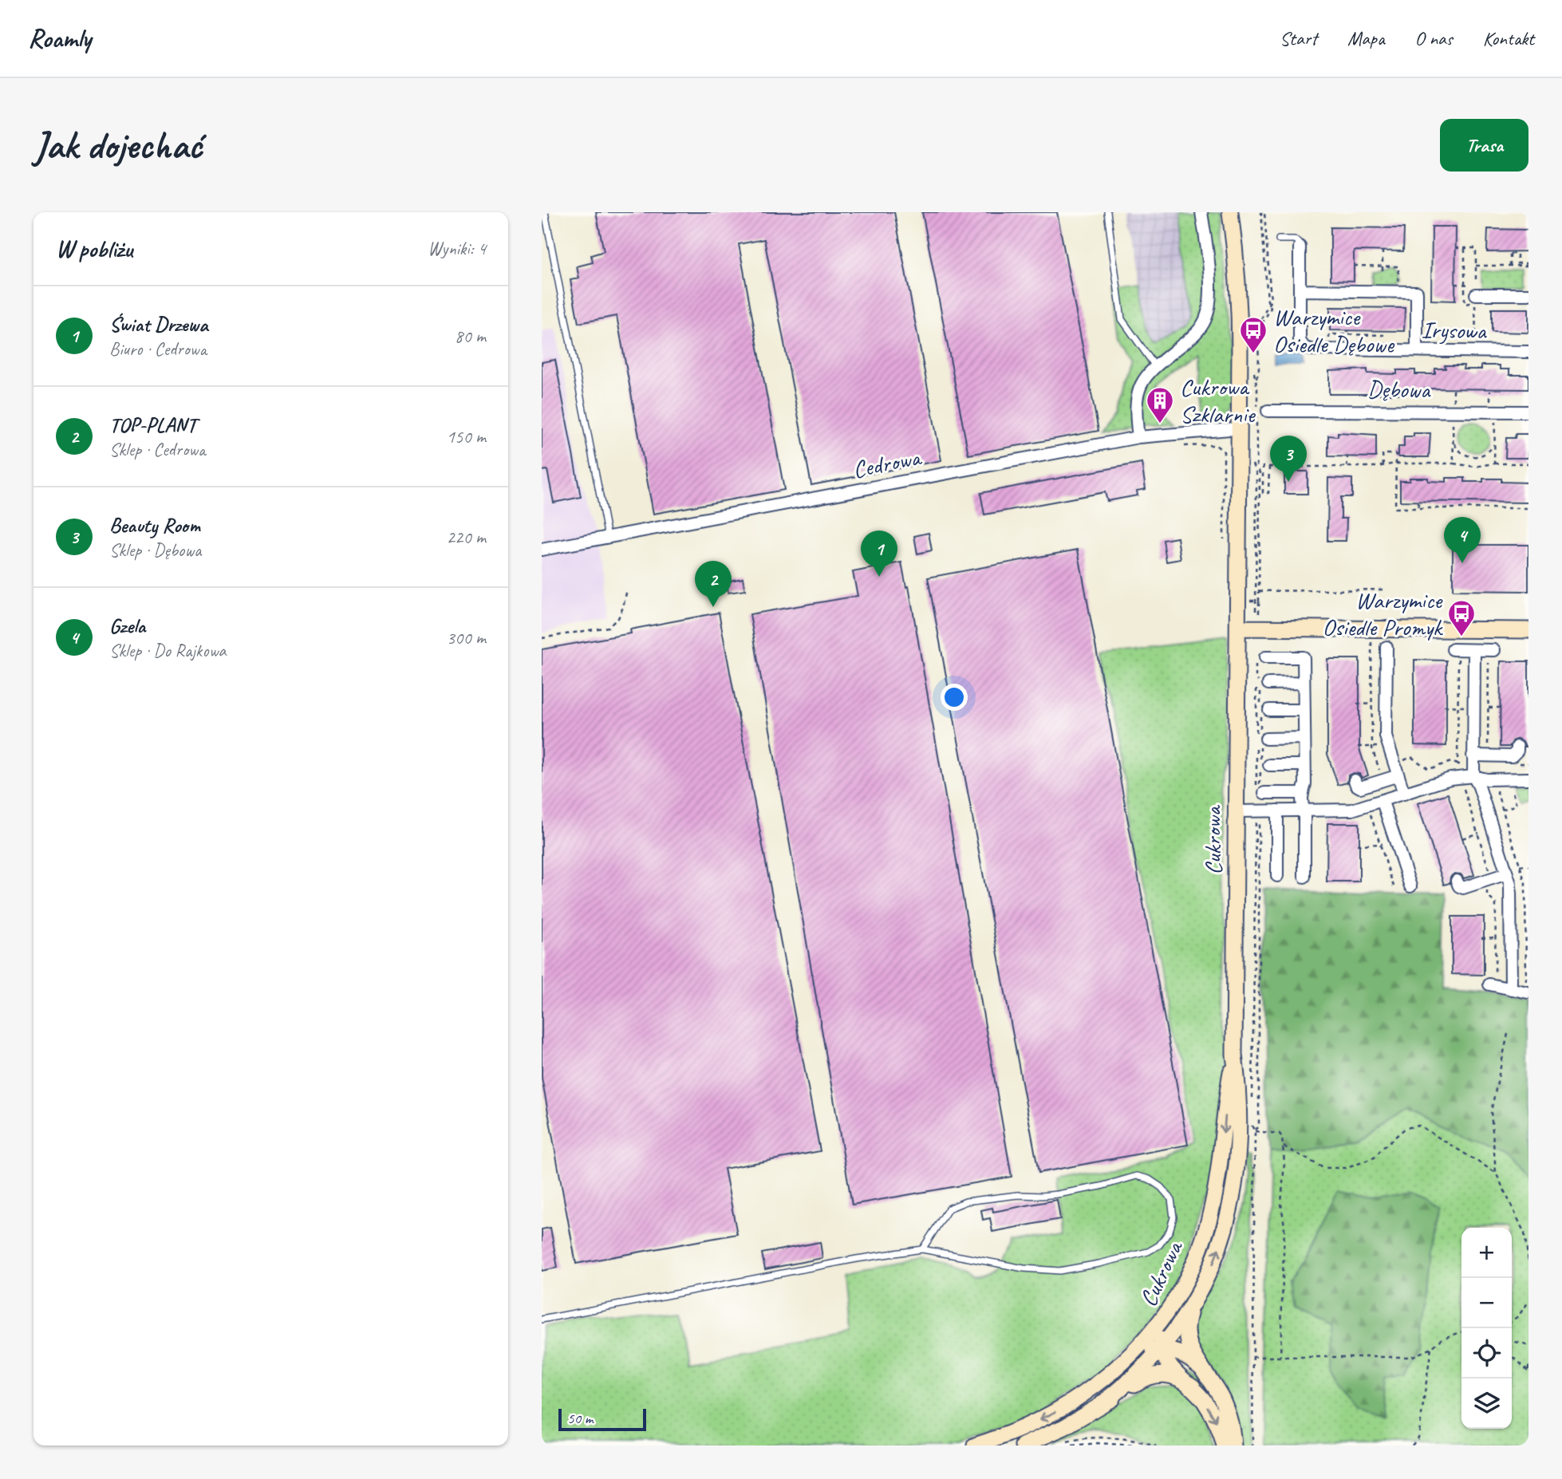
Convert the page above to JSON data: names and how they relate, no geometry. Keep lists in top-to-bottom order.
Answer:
{
  "streets": {
    "street": [
      "Irysowa",
      "Dębowa",
      "Cedrowa",
      "Cukrowa"
    ]
  },
  "crossings": [
    ["Cedrowa", "Cukrowa"]
  ],
  "places": {
    "bus stop": ["Warzymice Osiedle Dębowe", "Warzymice Osiedle Promyk"],
    "building": ["Cukrowa Szklarnie"]
  },
  "scale_bar": "50 m",
  "page": {
    "header": "Roamly",
    "nav": [
      "Start",
      "Mapa",
      "O nas",
      "Kontakt"
    ],
    "buttons": "Trasa",
    "title": "Jak dojechać",
    "heading": ["W pobliżu", "Wyniki: 4"],
    "list": [
      {
        "mark": "1",
        "name": "Świat Drzewa",
        "note": "Biuro · Cedrowa",
        "value": "80 m"
      },
      {
        "mark": "2",
        "name": "TOP-PLANT",
        "note": "Sklep · Cedrowa",
        "value": "150 m"
      },
      {
        "mark": "3",
        "name": "Beauty Room",
        "note": "Sklep · Dębowa",
        "value": "220 m"
      },
      {
        "mark": "4",
        "name": "Gzela",
        "note": "Sklep · Do Rajkowa",
        "value": "300 m"
      }
    ],
    "pins": [
      "3",
      "4",
      "1",
      "2"
    ],
    "map_buttons": ["+", "−"],
    "scale": "50 m"
  }
}
